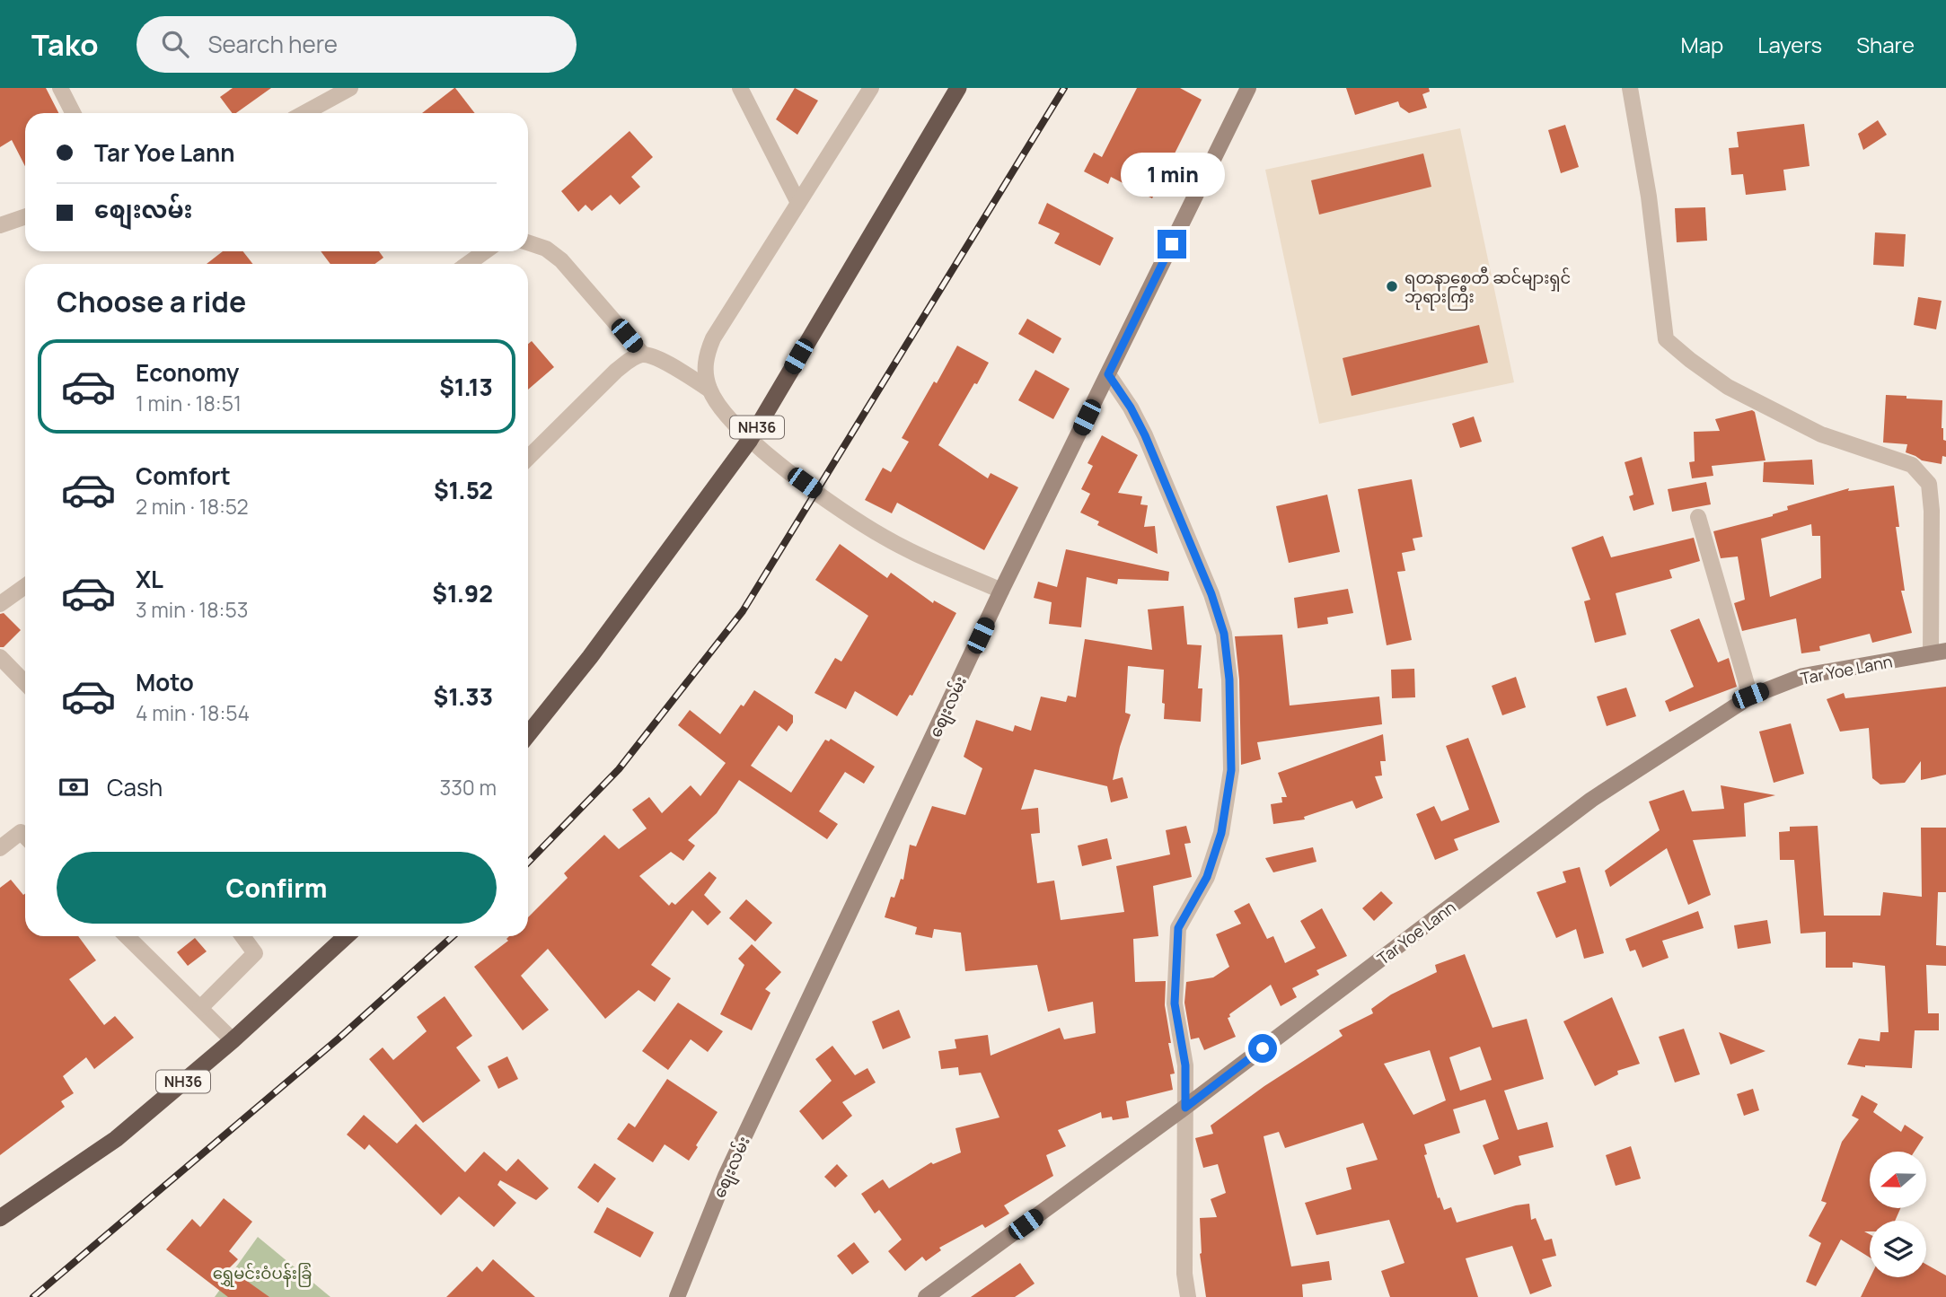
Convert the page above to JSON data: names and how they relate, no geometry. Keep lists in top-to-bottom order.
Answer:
{
  "streets": {
    "highway": ["NH36"],
    "main road": ["Tar Yoe Lann", "စျေးလမ်း"]
  },
  "parks": ["ရွှေမင်းဝံပန်းခြံ"],
  "places": ["ရတနာစေတီ ဆင်များရှင် ဘုရားကြီး"],
  "north": "left",
  "page": {
    "header": "Tako",
    "search": "Search here",
    "nav": ["Map", "Layers", "Share"],
    "banner": ["Tar Yoe Lann", "စျေးလမ်း"],
    "bubble": "1 min",
    "heading": "Choose a ride",
    "list": [
      {
        "name": "Economy",
        "note": "1 min · 18:51",
        "value": "$1.13"
      },
      {
        "name": "Comfort",
        "note": "2 min · 18:52",
        "value": "$1.52"
      },
      {
        "name": "XL",
        "note": "3 min · 18:53",
        "value": "$1.92"
      },
      {
        "name": "Moto",
        "note": "4 min · 18:54",
        "value": "$1.33"
      }
    ],
    "pay": ["Cash", "330 m"],
    "buttons": "Confirm"
  }
}
